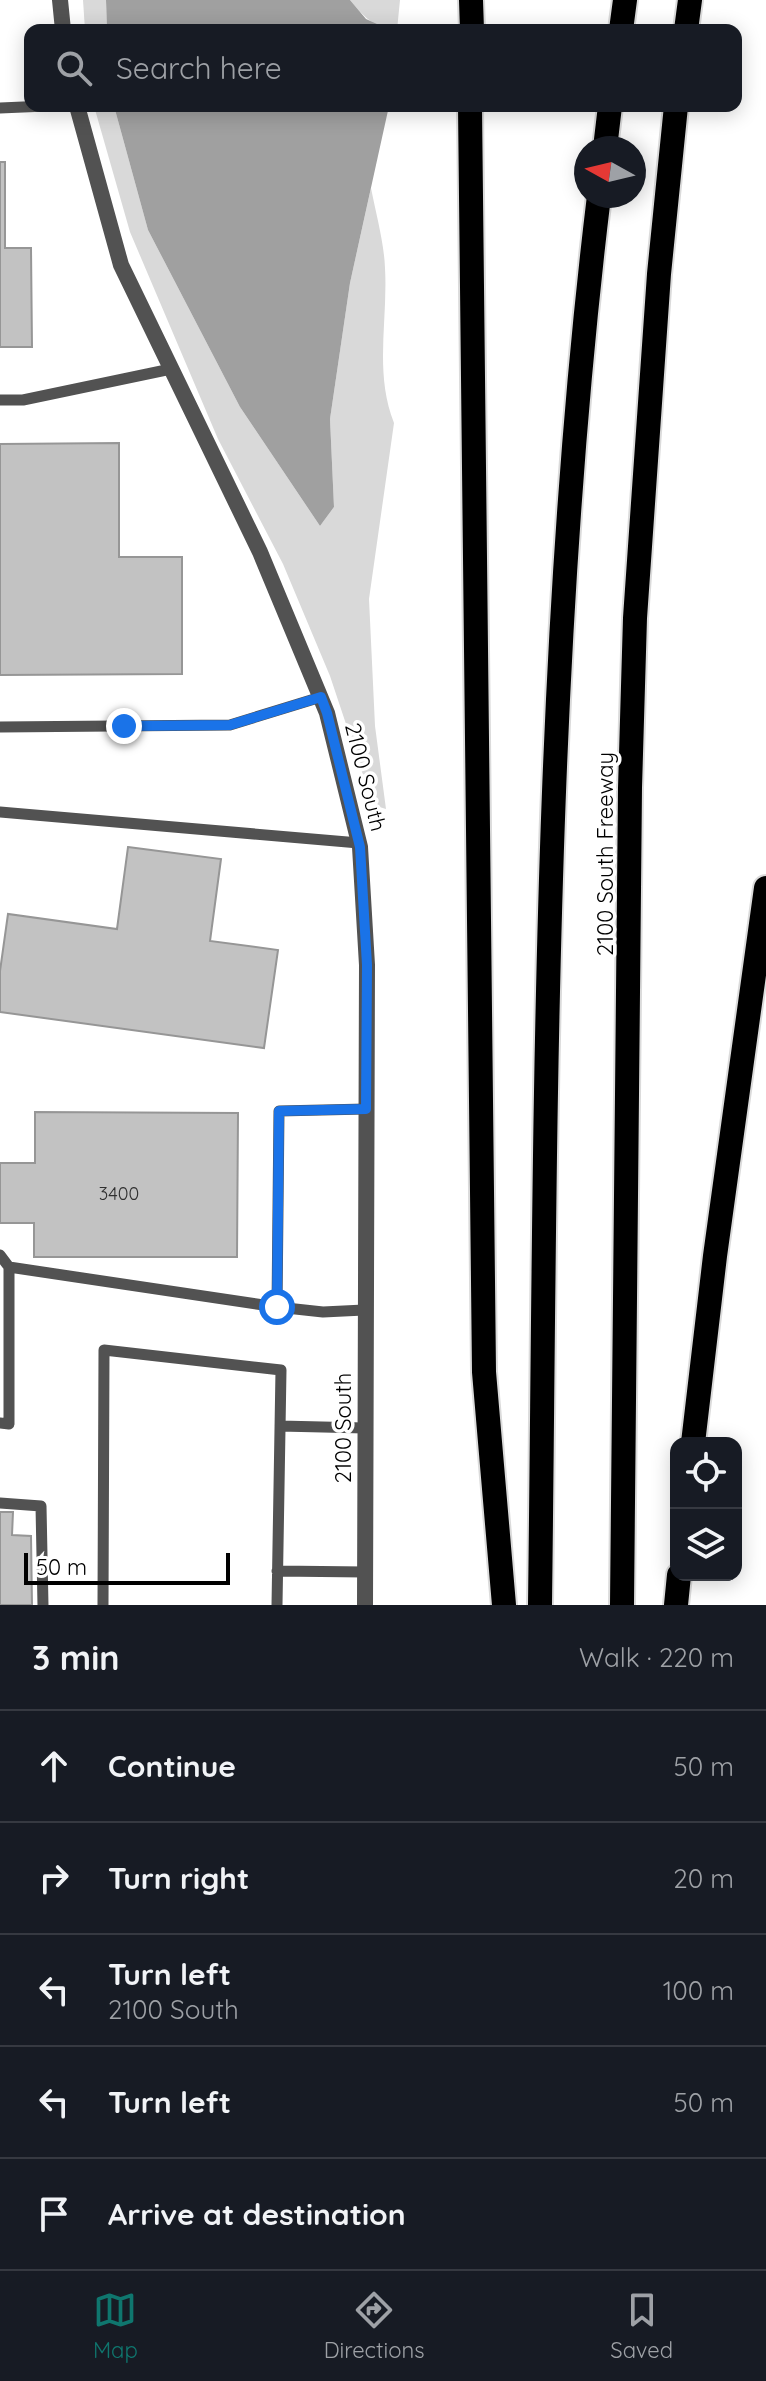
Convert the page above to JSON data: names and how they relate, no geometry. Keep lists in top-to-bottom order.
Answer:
{
  "streets": {
    "highway": ["2100 South Freeway"],
    "street": ["2100 South"]
  },
  "house_numbers": ["3400"],
  "scale_bar": "50 m",
  "north": "left",
  "page": {
    "search": "Search here",
    "scale": "50 m",
    "heading": ["3 min", "Walk · 220 m"],
    "list": [
      ["Continue", "50 m"],
      ["Turn right", "20 m"],
      ["Turn left", "2100 South", "100 m"],
      ["Turn left", "50 m"],
      "Arrive at destination"
    ],
    "nav": ["Map", "Directions", "Saved"]
  }
}
